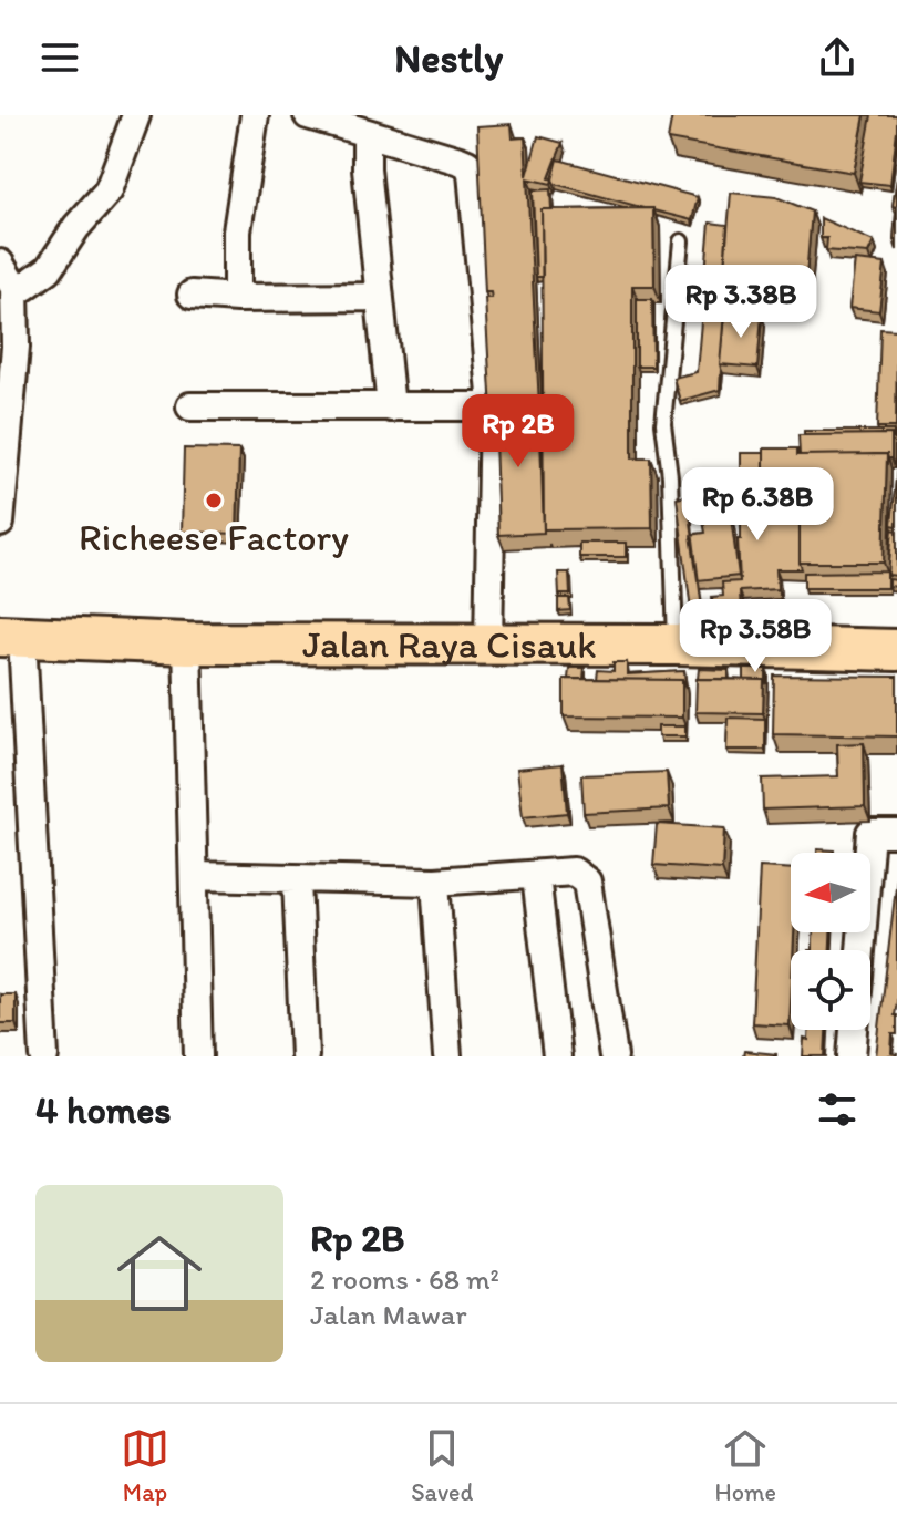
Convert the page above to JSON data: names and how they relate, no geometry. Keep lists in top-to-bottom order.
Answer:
{
  "streets": {
    "main road": ["Jalan Raya Cisauk"]
  },
  "places": ["Richeese Factory"],
  "north": "left",
  "page": {
    "header": "Nestly",
    "price": [
      "Rp 3.38B",
      "Rp 2B",
      "Rp 6.38B",
      "Rp 3.58B"
    ],
    "heading": "4 homes",
    "list": [
      {
        "name": "Rp 2B",
        "note": "2 rooms · 68 m² · Jalan Mawar"
      }
    ],
    "tabs": ["Map", "Saved", "Home"]
  }
}
